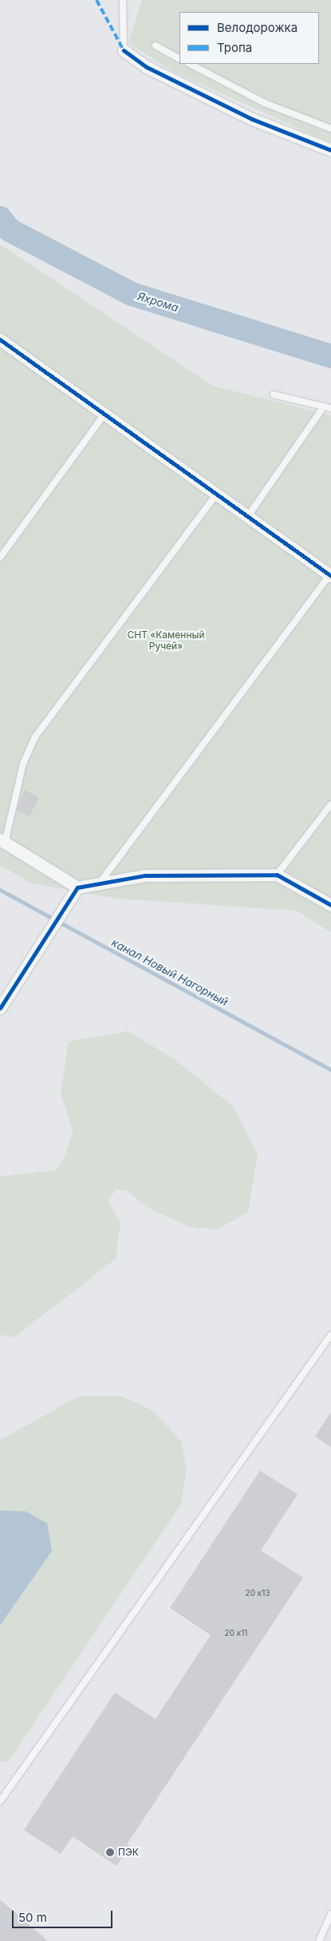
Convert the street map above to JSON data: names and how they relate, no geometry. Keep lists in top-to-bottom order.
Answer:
{
  "water": ["Яхрома", "канал Новый Нагорный"],
  "parks": ["СНТ «Каменный Ручей»"],
  "places": ["ПЭК"],
  "house_numbers": ["20 к13", "20 к11"],
  "legend": ["Велодорожка", "Тропа"],
  "scale_bar": "50 m"
}
